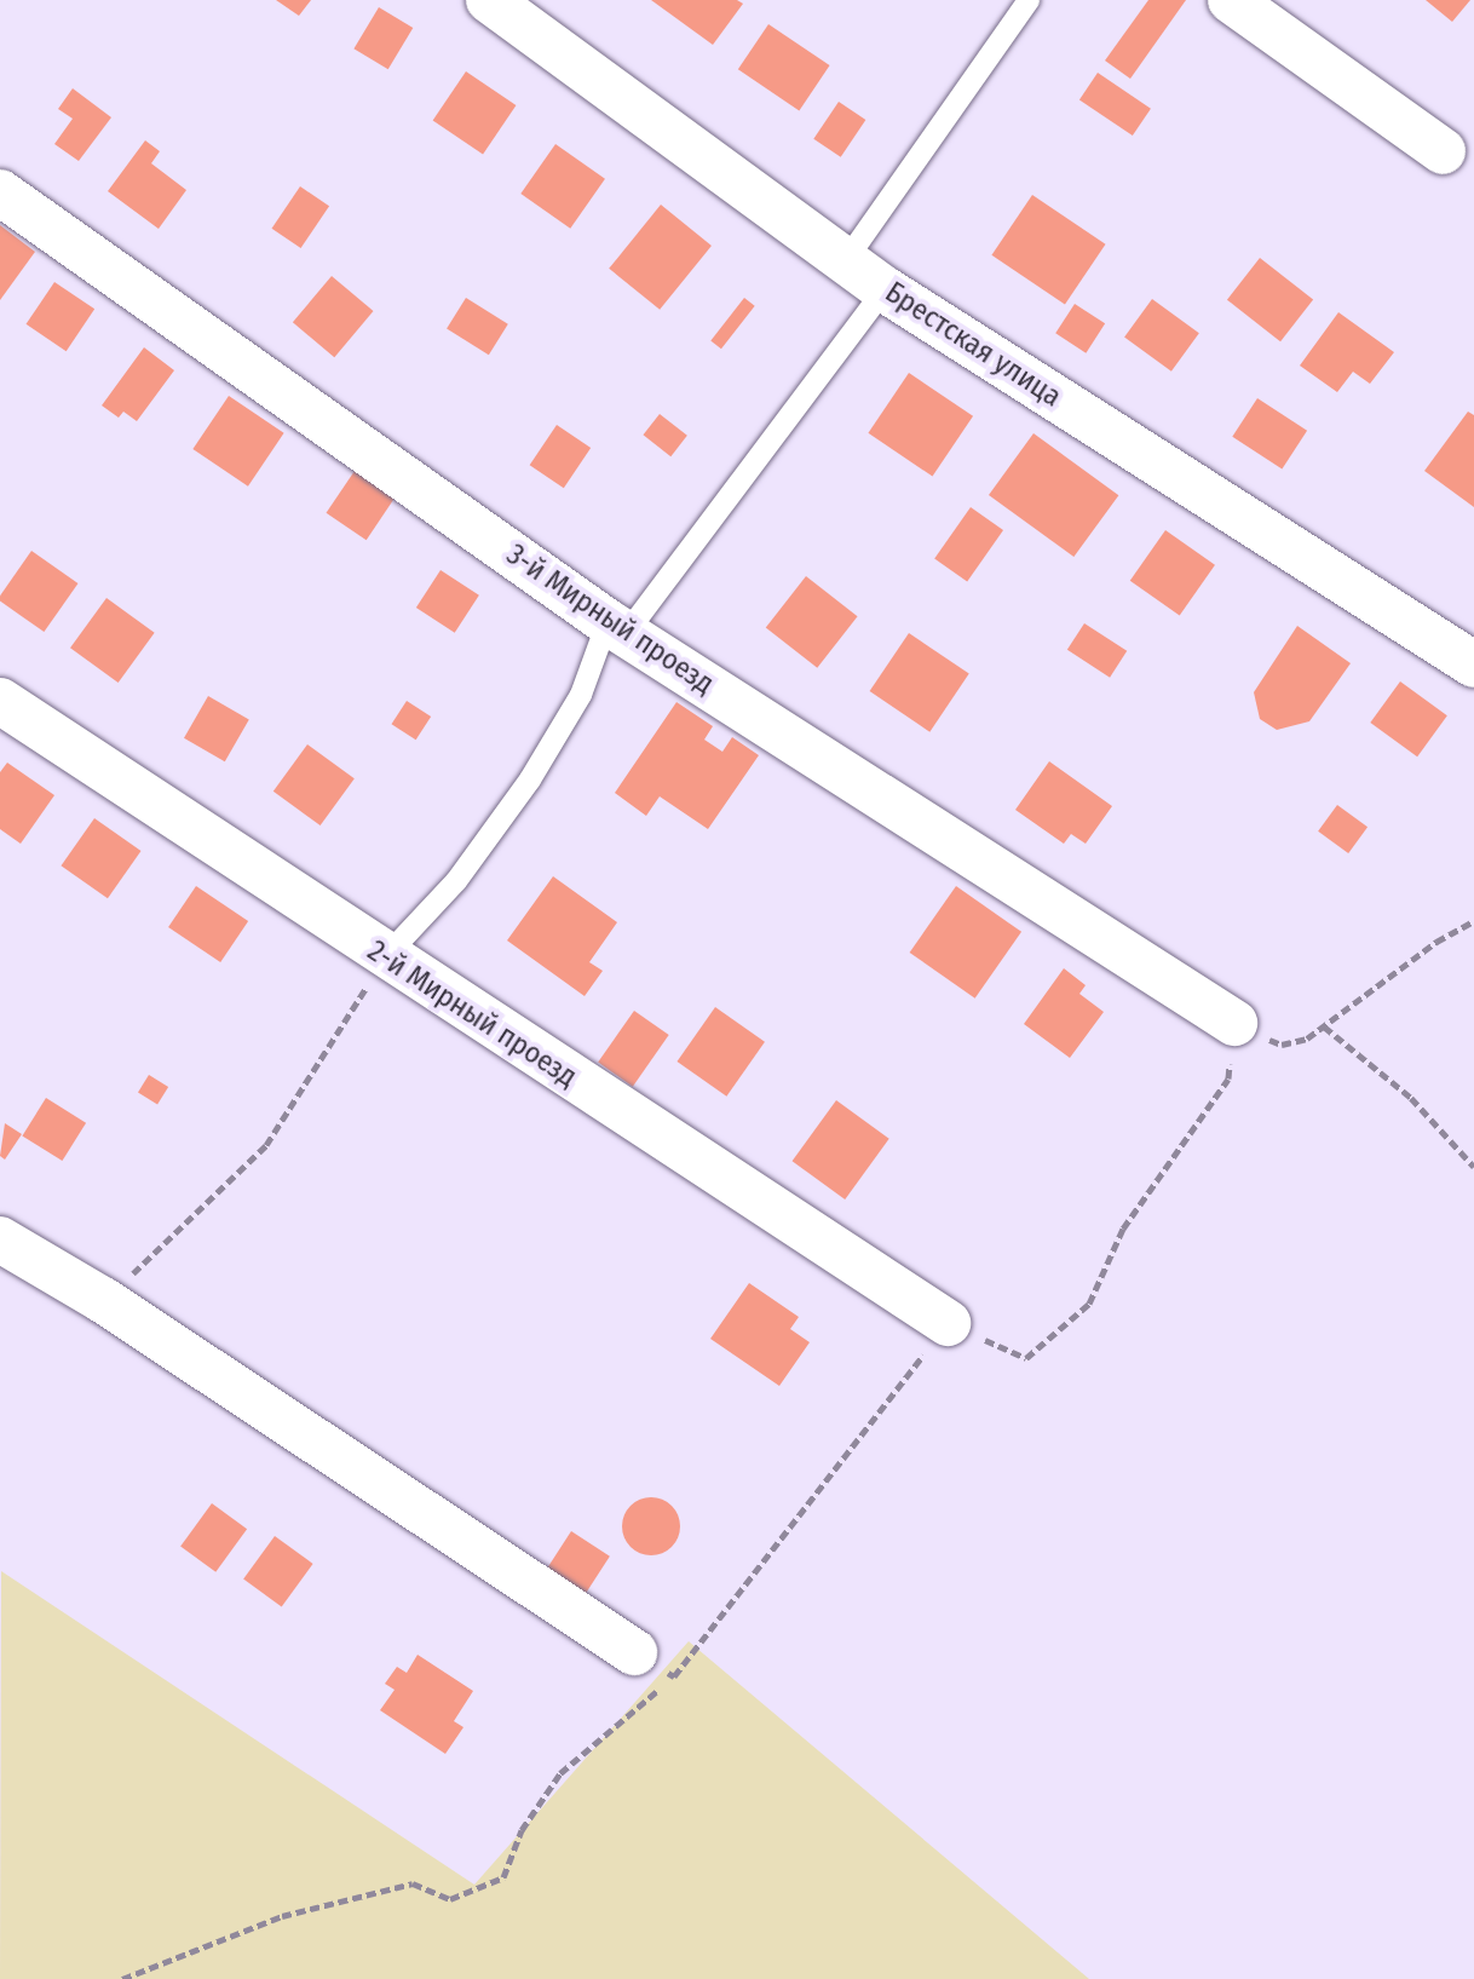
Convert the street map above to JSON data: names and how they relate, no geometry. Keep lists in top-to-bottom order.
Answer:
{
  "streets": {
    "street": ["Брестская улица", "3-й Мирный проезд", "2-й Мирный проезд"]
  }
}
